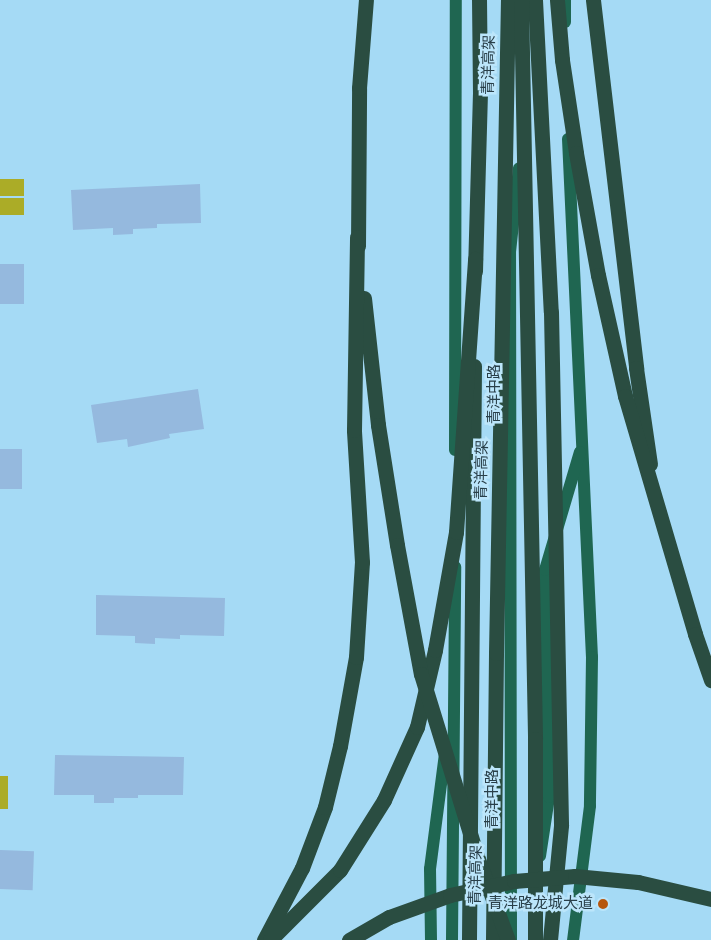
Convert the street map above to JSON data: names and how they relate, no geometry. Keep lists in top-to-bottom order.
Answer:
{
  "streets": {
    "highway": ["青洋高架"],
    "main road": ["青洋中路"]
  },
  "places": ["青洋路龙城大道"]
}
